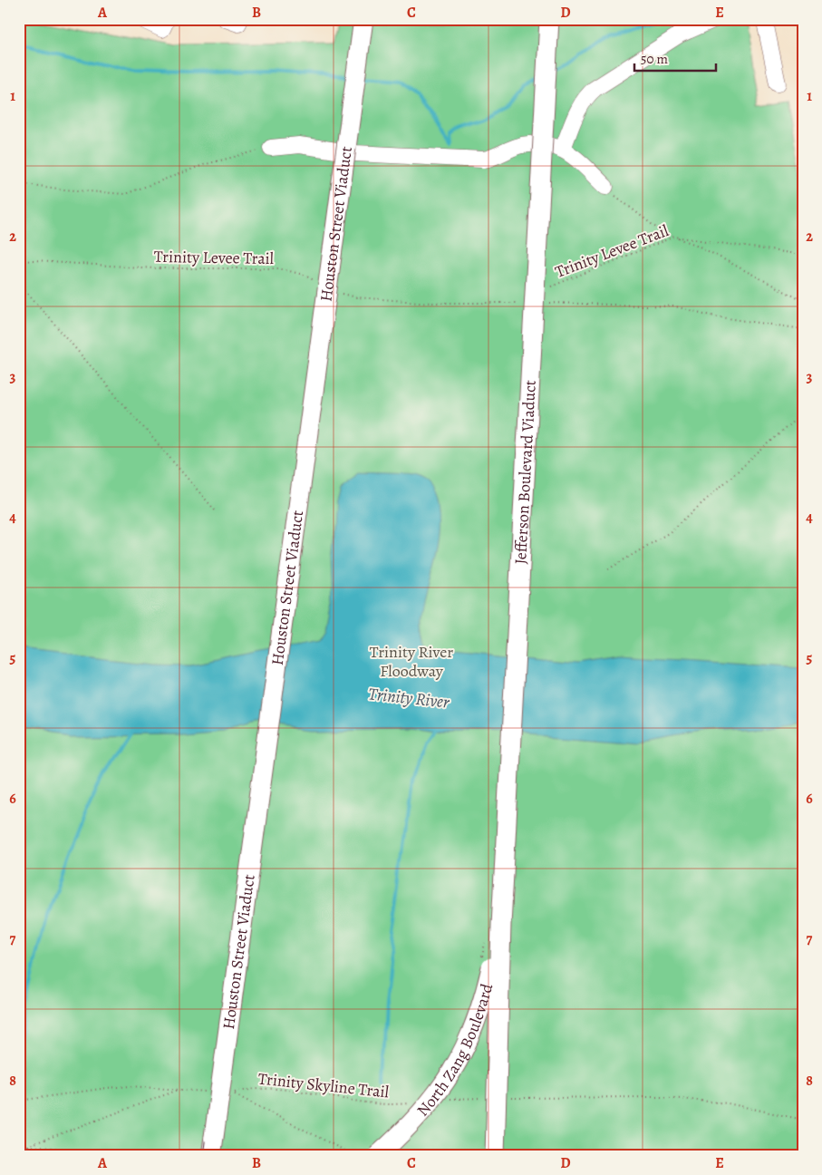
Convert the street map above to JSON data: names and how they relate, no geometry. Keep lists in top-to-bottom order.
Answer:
{
  "streets": {
    "main road": ["Houston Street Viaduct", "Jefferson Boulevard Viaduct", "North Zang Boulevard"],
    "path": ["Trinity Levee Trail", "Trinity Skyline Trail"]
  },
  "crossings": [
    ["Jefferson Boulevard Viaduct", "North Zang Boulevard"]
  ],
  "water": ["Trinity River"],
  "parks": ["Trinity River Floodway"],
  "scale_bar": "50 m",
  "grid": {
    "columns": [
      "A",
      "B",
      "C",
      "D",
      "E"
    ],
    "rows": [
      "1",
      "2",
      "3",
      "4",
      "5",
      "6",
      "7",
      "8"
    ]
  }
}
